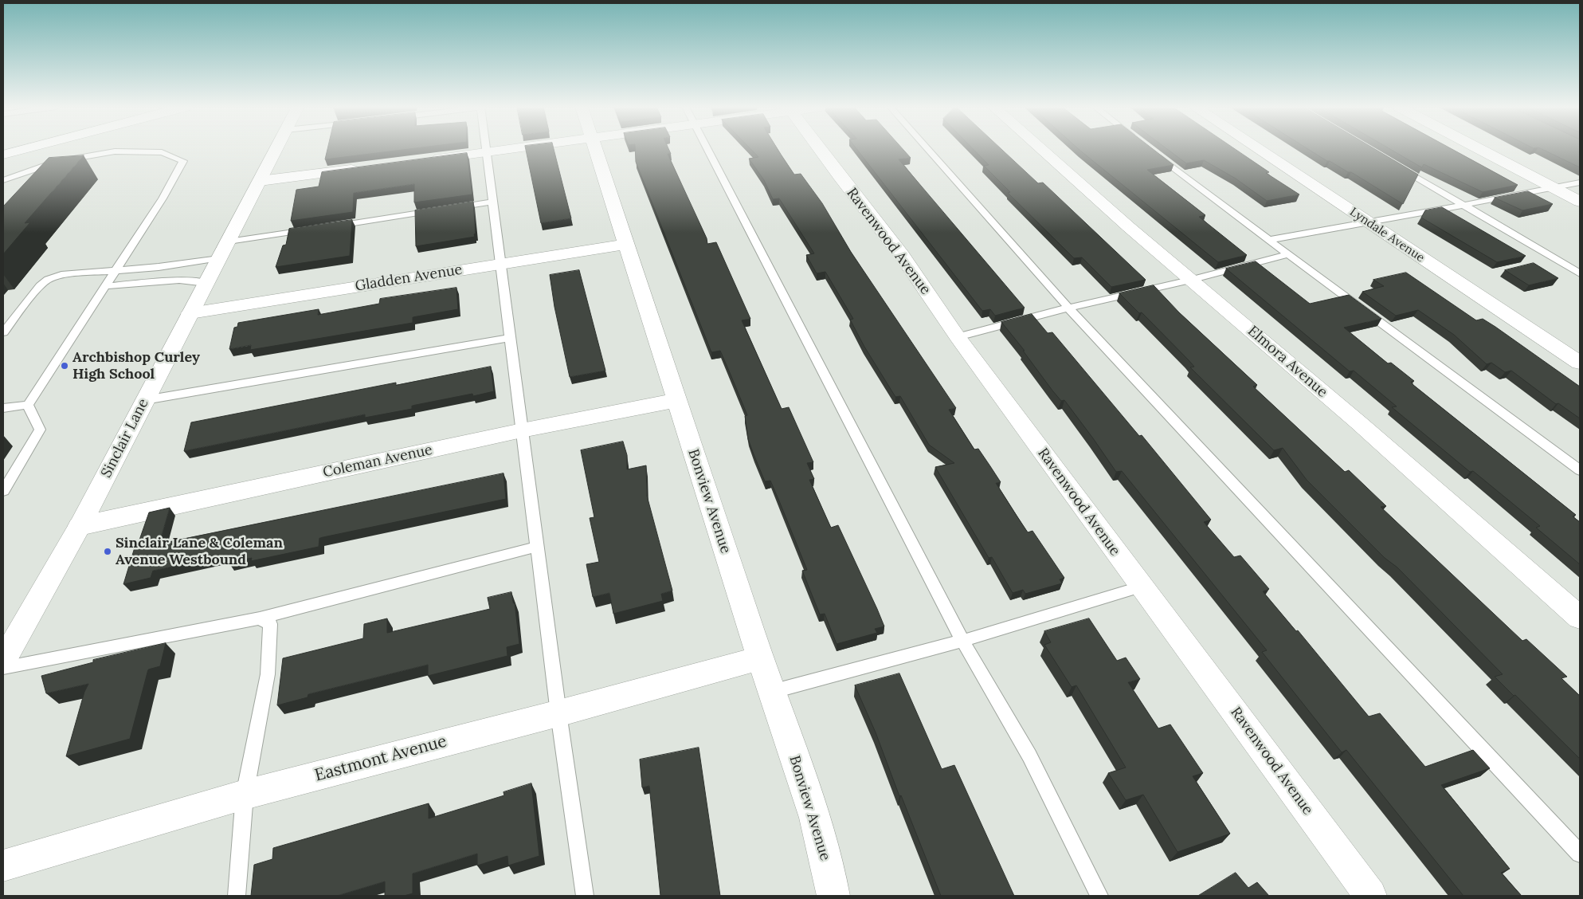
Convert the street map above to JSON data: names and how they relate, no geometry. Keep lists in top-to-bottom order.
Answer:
{
  "streets": {
    "street": [
      "Lyndale Avenue",
      "Ravenwood Avenue",
      "Gladden Avenue",
      "Elmora Avenue",
      "Sinclair Lane",
      "Coleman Avenue",
      "Bonview Avenue",
      "Eastmont Avenue"
    ]
  },
  "crossings": [
    ["Gladden Avenue", "Sinclair Lane"],
    ["Gladden Avenue", "Bonview Avenue"],
    ["Sinclair Lane", "Coleman Avenue"],
    ["Coleman Avenue", "Bonview Avenue"],
    ["Bonview Avenue", "Eastmont Avenue"]
  ],
  "places": ["Archbishop Curley High School", "Sinclair Lane & Coleman Avenue Westbound"]
}
